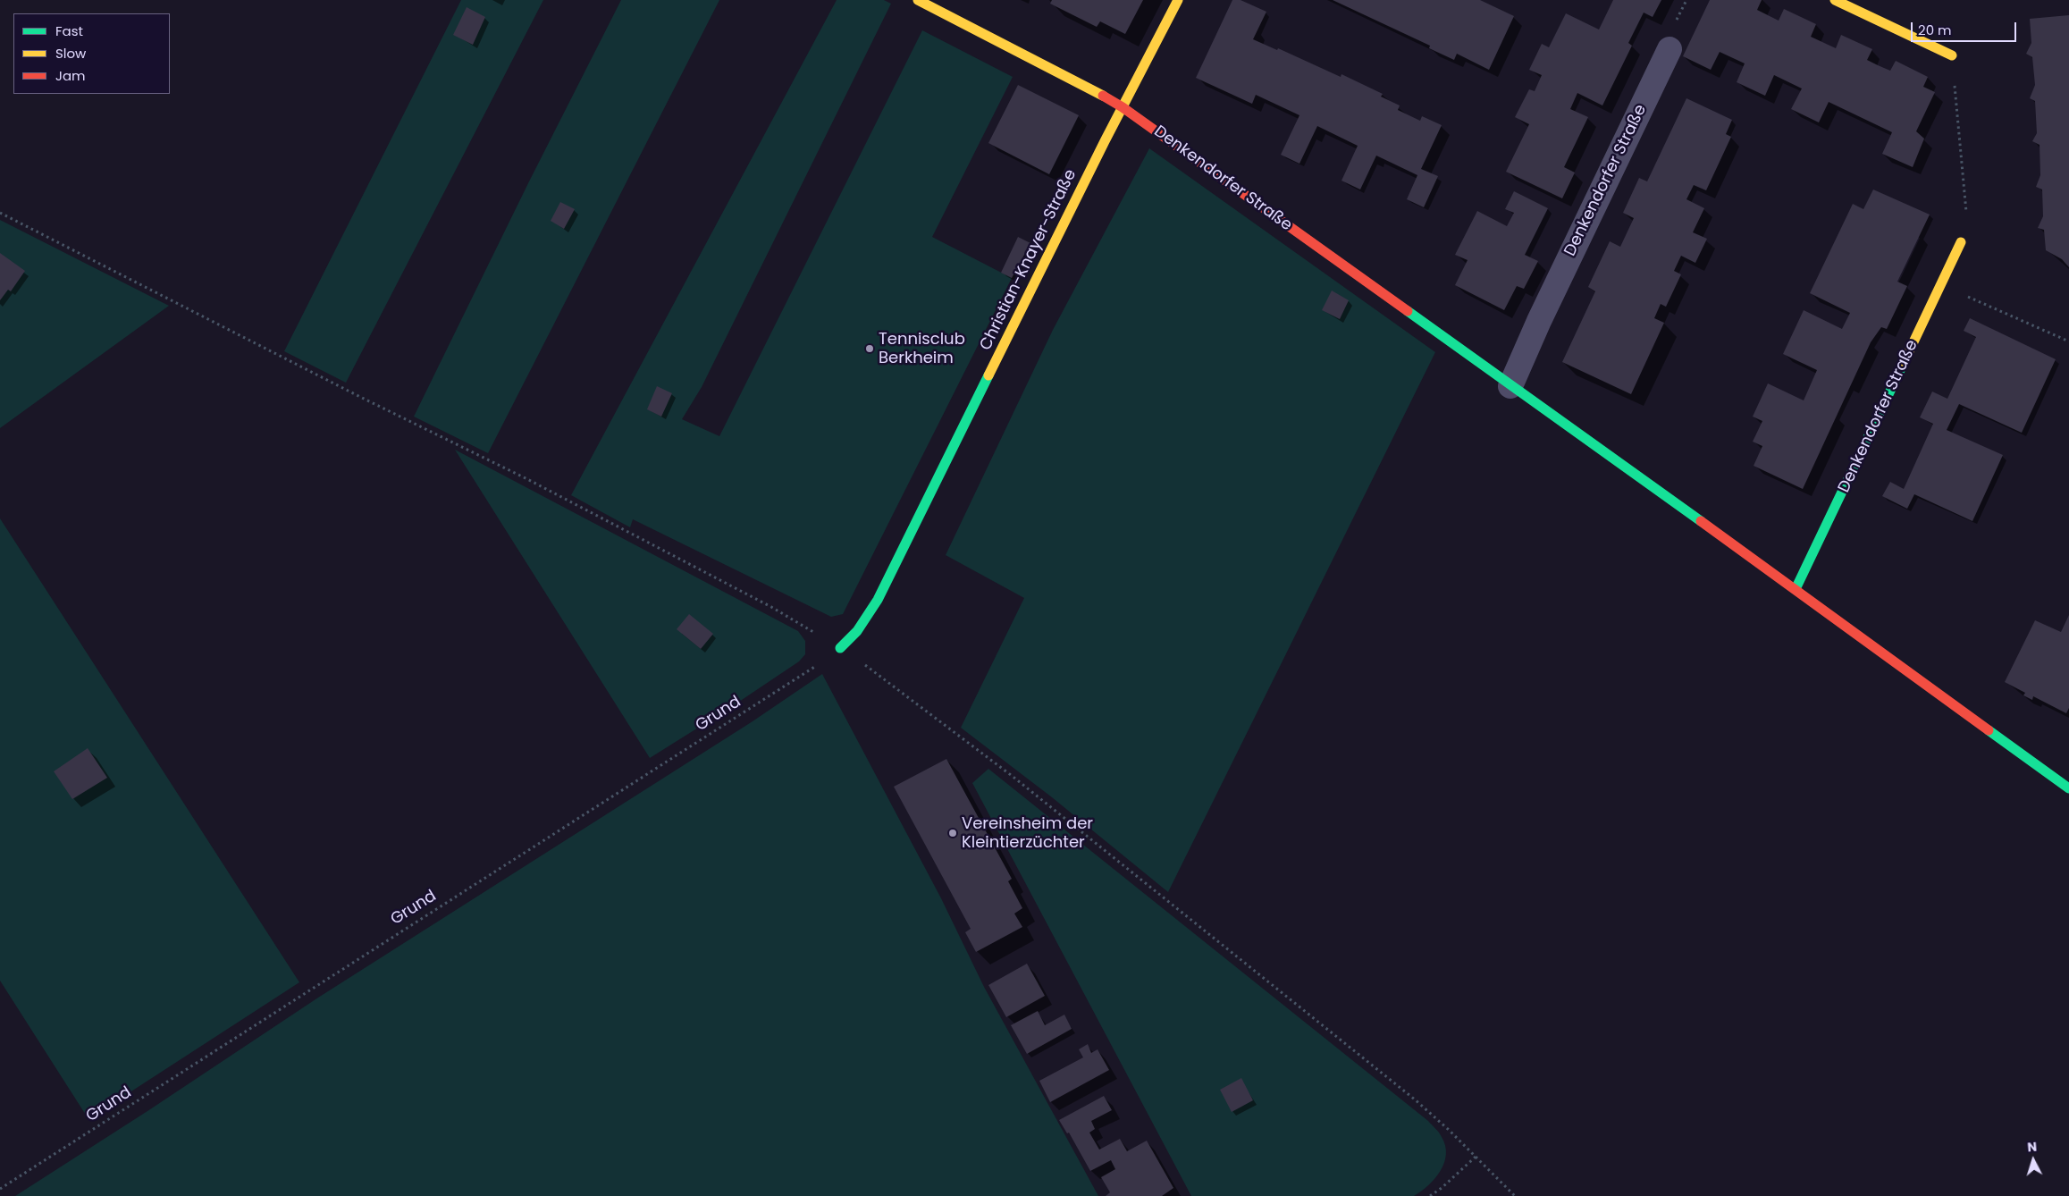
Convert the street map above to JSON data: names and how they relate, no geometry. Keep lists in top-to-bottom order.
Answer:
{
  "streets": {
    "street": ["Denkendorfer Straße", "Christian-Knayer-Straße"],
    "path": ["Grund"]
  },
  "crossings": [
    ["Denkendorfer Straße", "Christian-Knayer-Straße"],
    ["Christian-Knayer-Straße", "Grund"]
  ],
  "places": ["Tennisclub Berkheim", "Vereinsheim der Kleintierzüchter"],
  "legend": ["Fast", "Slow", "Jam"],
  "scale_bar": "20 m",
  "north": "top"
}
